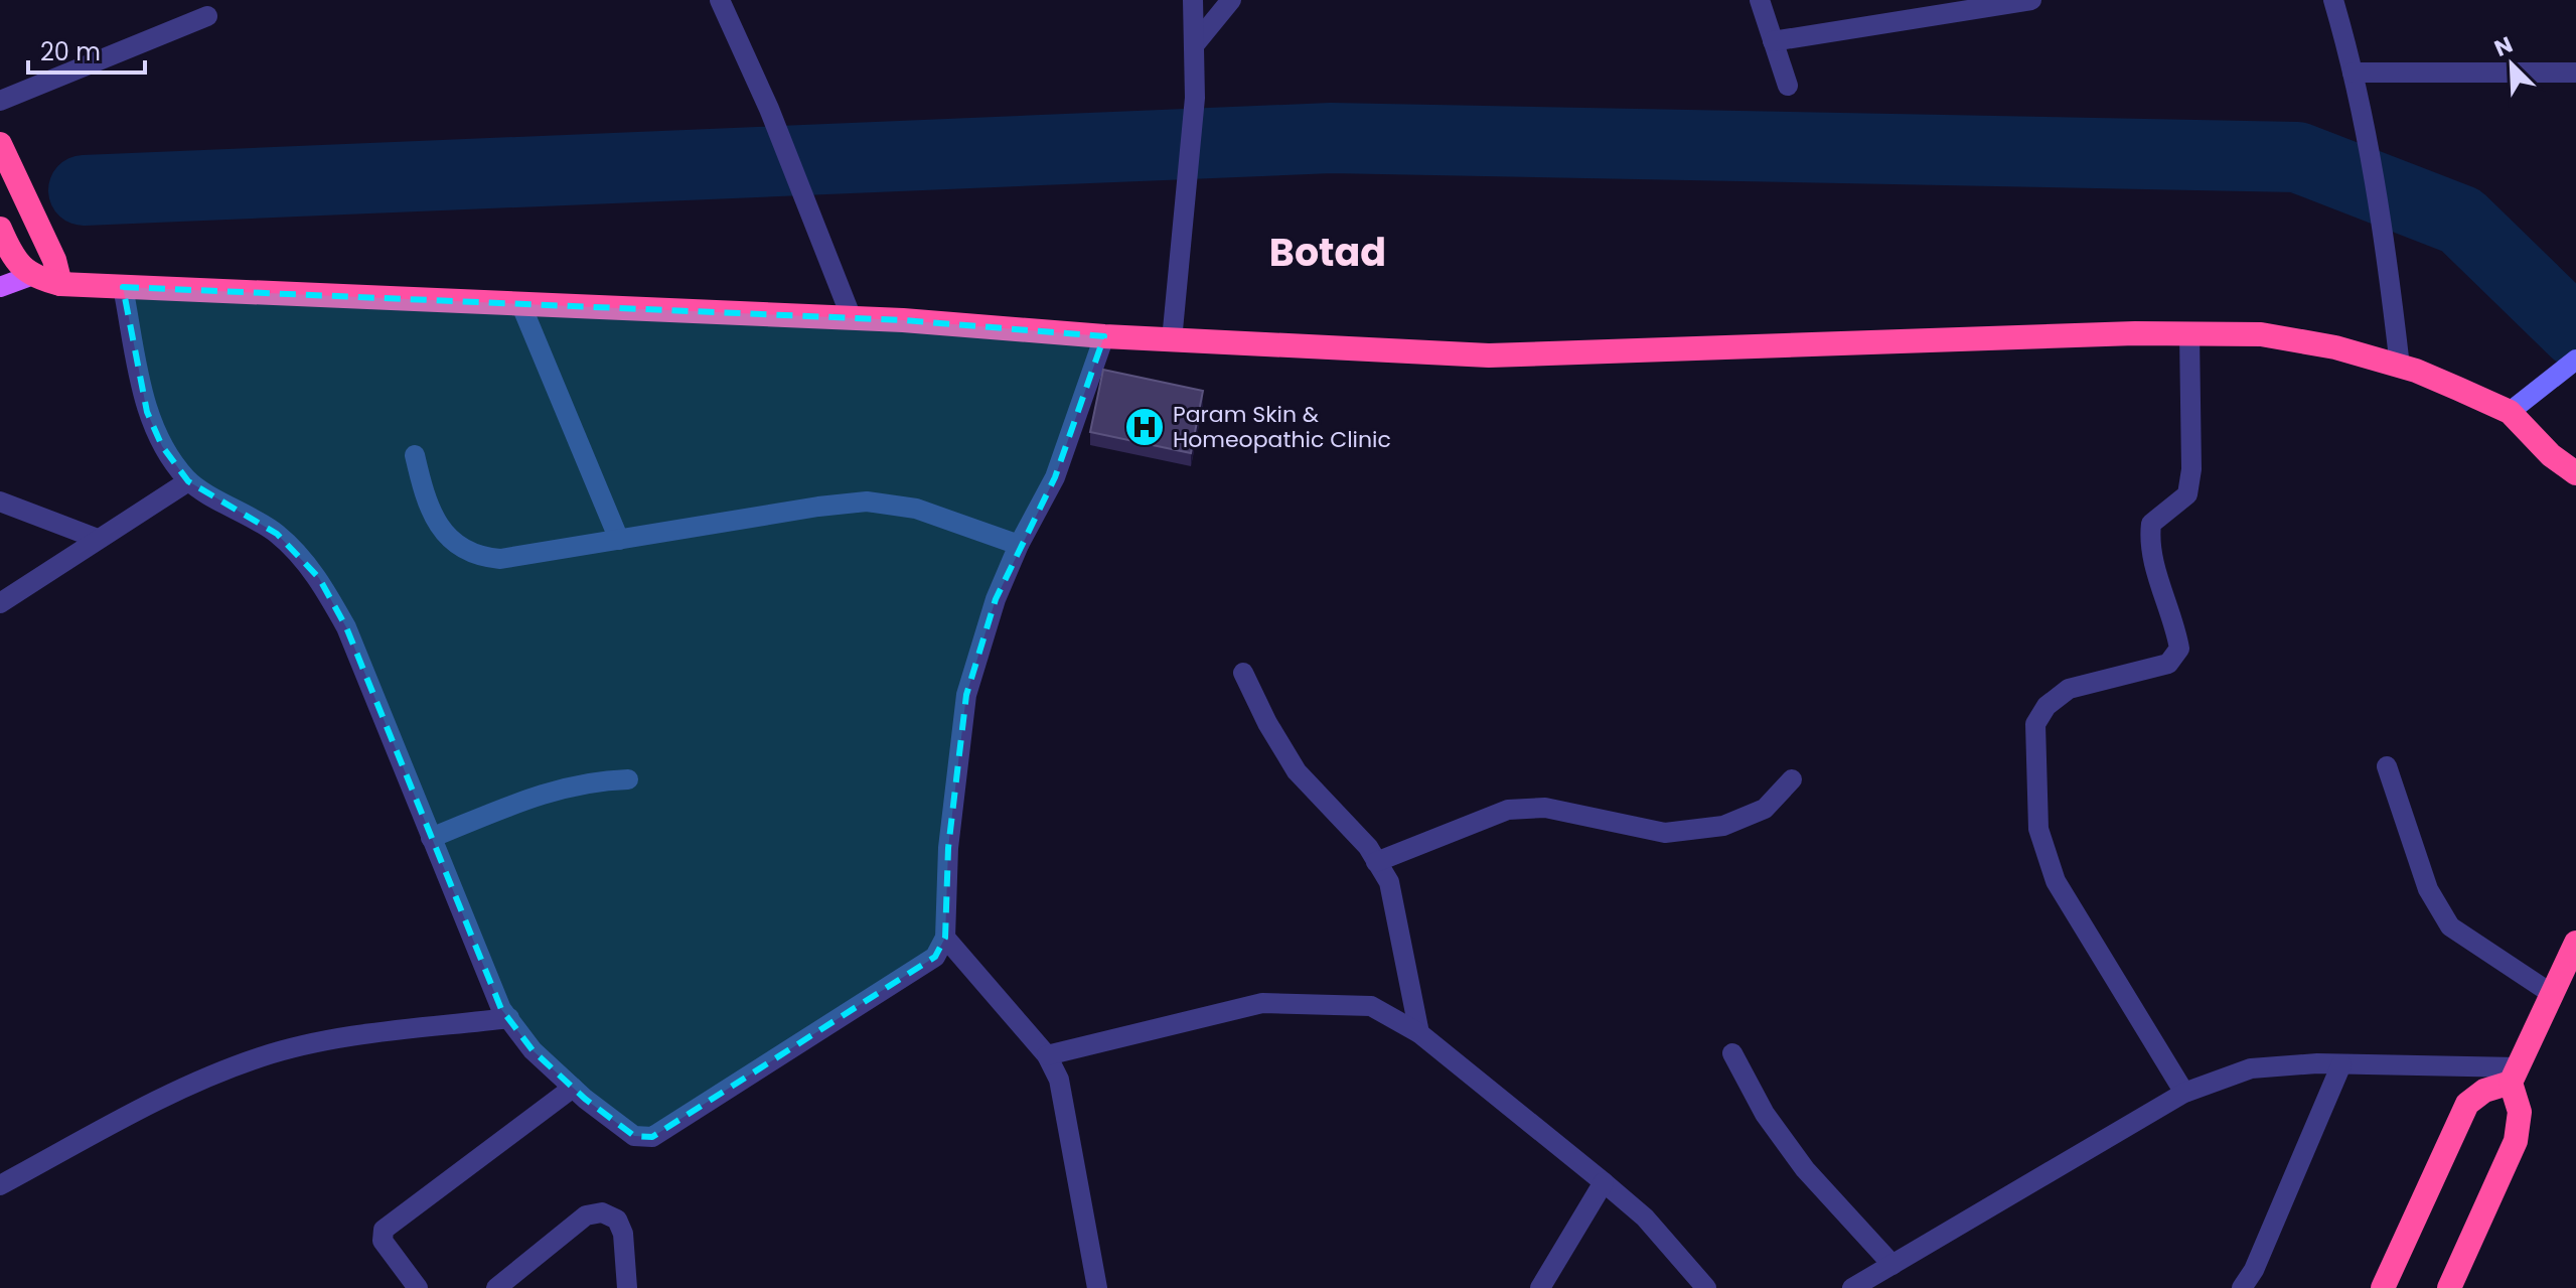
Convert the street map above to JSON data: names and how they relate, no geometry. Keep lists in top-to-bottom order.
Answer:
{
  "districts": ["Botad"],
  "places": {
    "hospital": ["Param Skin & Homeopathic Clinic"]
  },
  "scale_bar": "20 m",
  "north": "top left"
}
